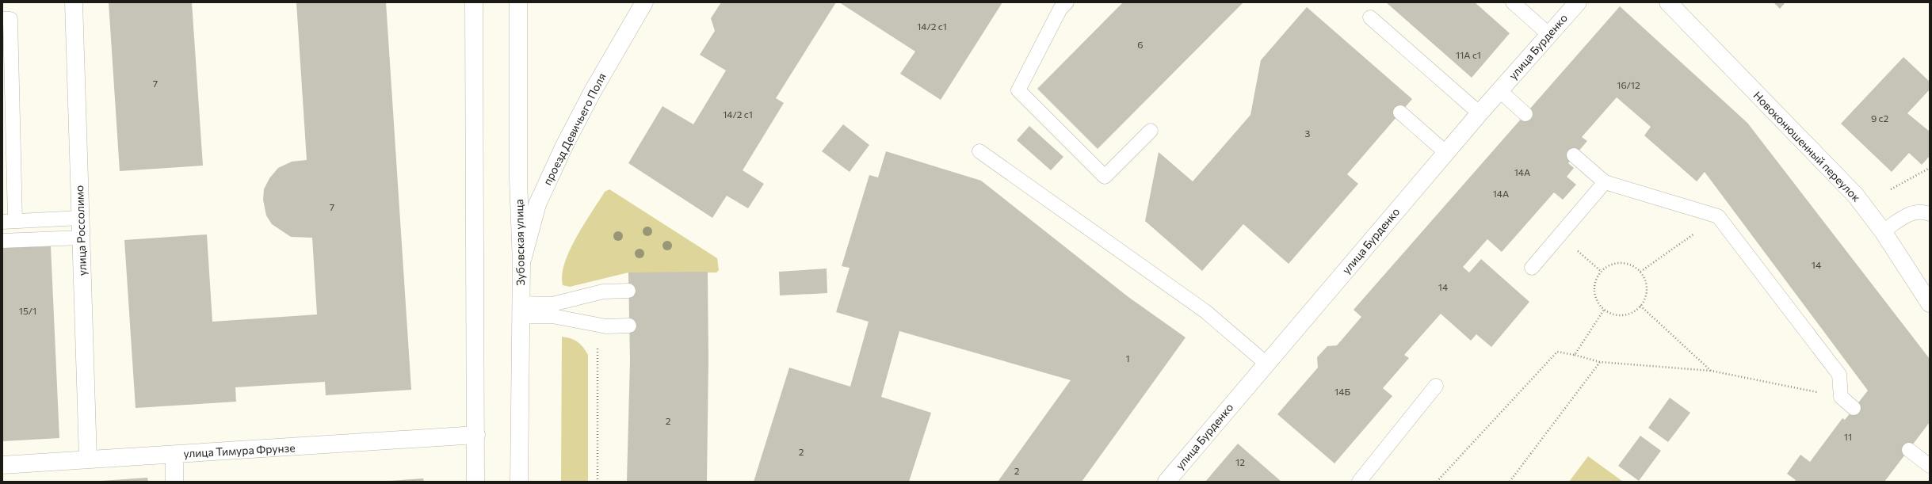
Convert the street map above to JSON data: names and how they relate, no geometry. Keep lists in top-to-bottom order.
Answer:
{
  "streets": {
    "street": [
      "улица Бурденко",
      "проезд Девичьего Поля",
      "Новоконюшенный переулок",
      "улица Россолимо",
      "Зубовская улица",
      "улица Тимура Фрунзе"
    ]
  },
  "crossings": [
    ["проезд Девичьего Поля", "Зубовская улица"],
    ["улица Россолимо", "улица Тимура Фрунзе"]
  ],
  "house_numbers": [
    "14/2 с1",
    "6",
    "11А с1",
    "7",
    "16/12",
    "14/2 с1",
    "9 с2",
    "3",
    "14А",
    "14А",
    "7",
    "14",
    "14",
    "15/1",
    "1",
    "14Б",
    "2",
    "11",
    "2",
    "12",
    "2"
  ]
}
